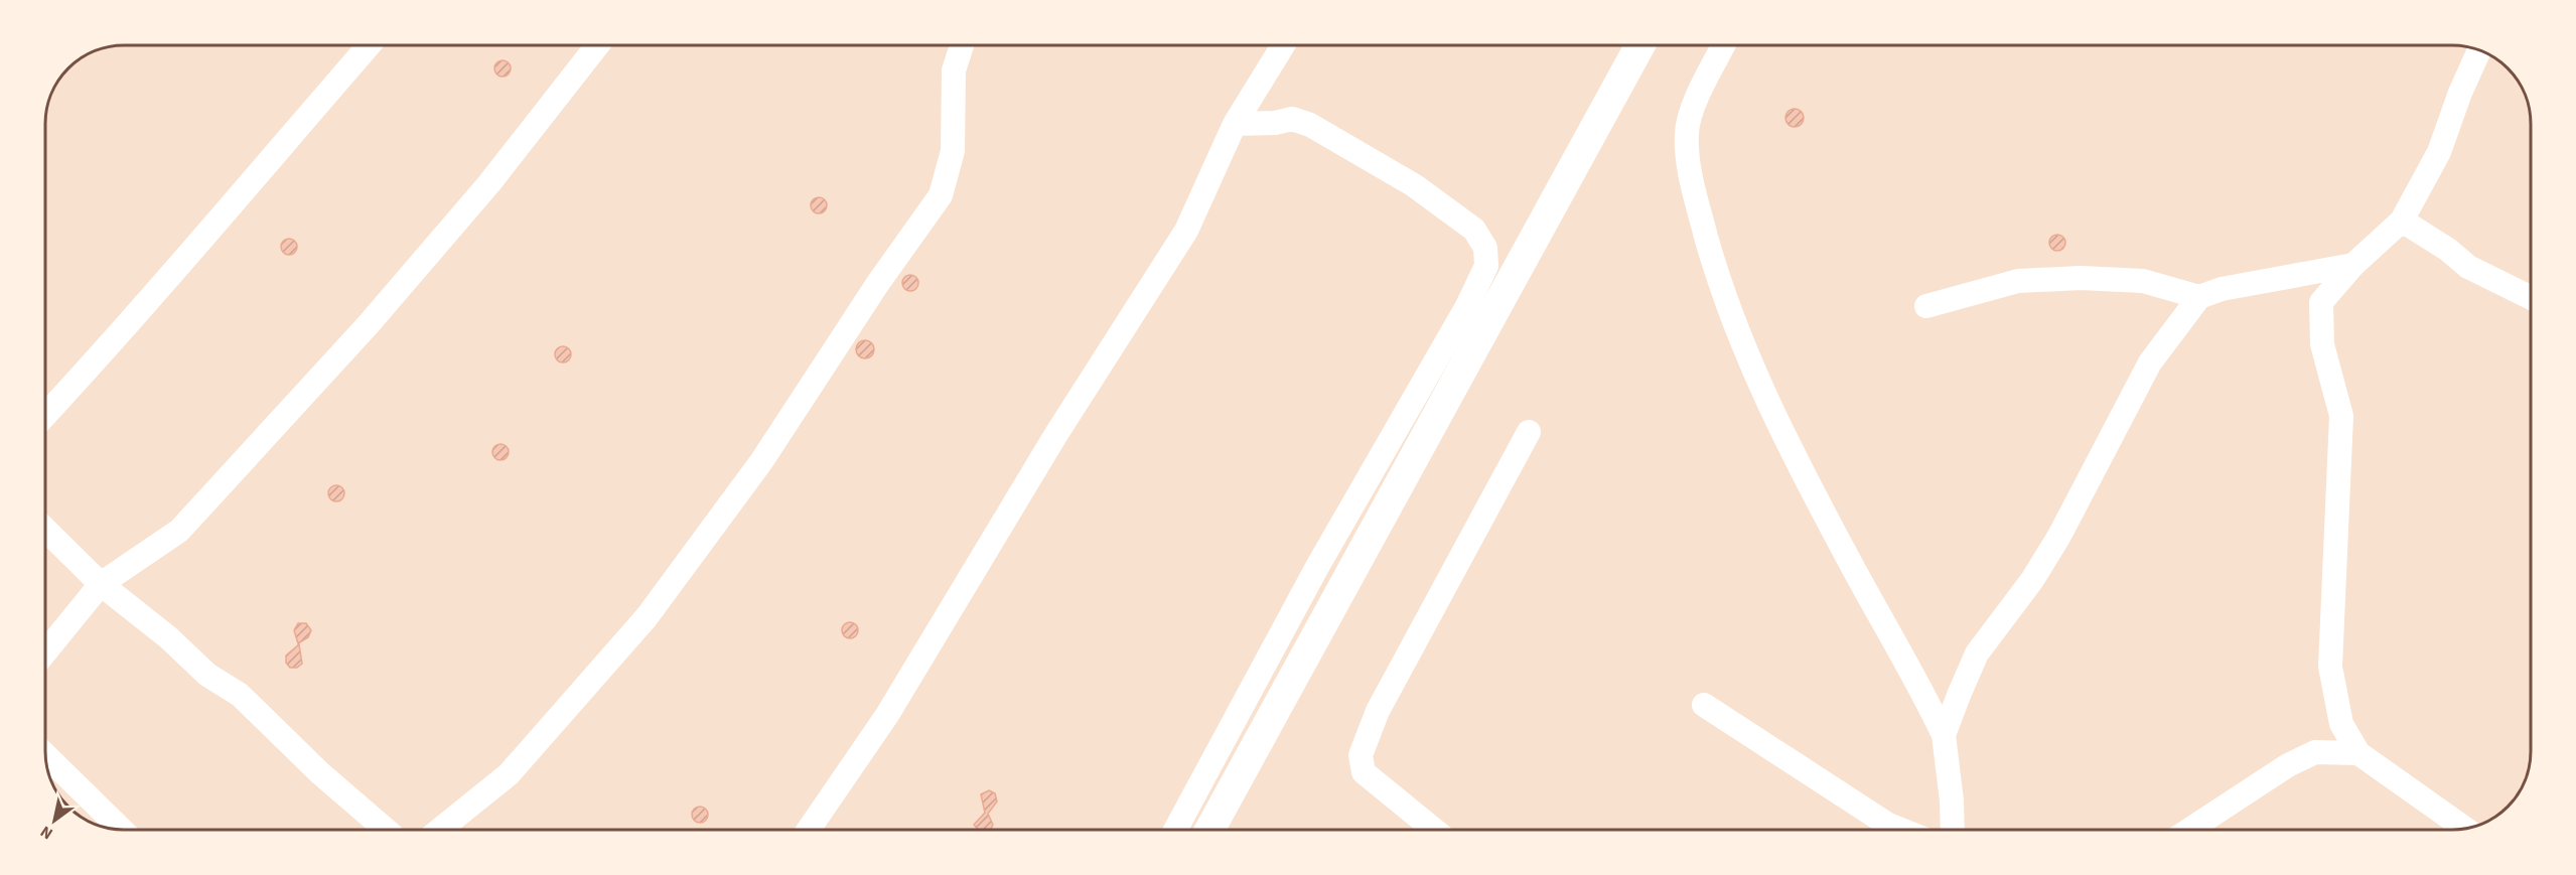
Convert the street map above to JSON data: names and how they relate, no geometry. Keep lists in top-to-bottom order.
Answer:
{
  "north": "bottom left"
}
